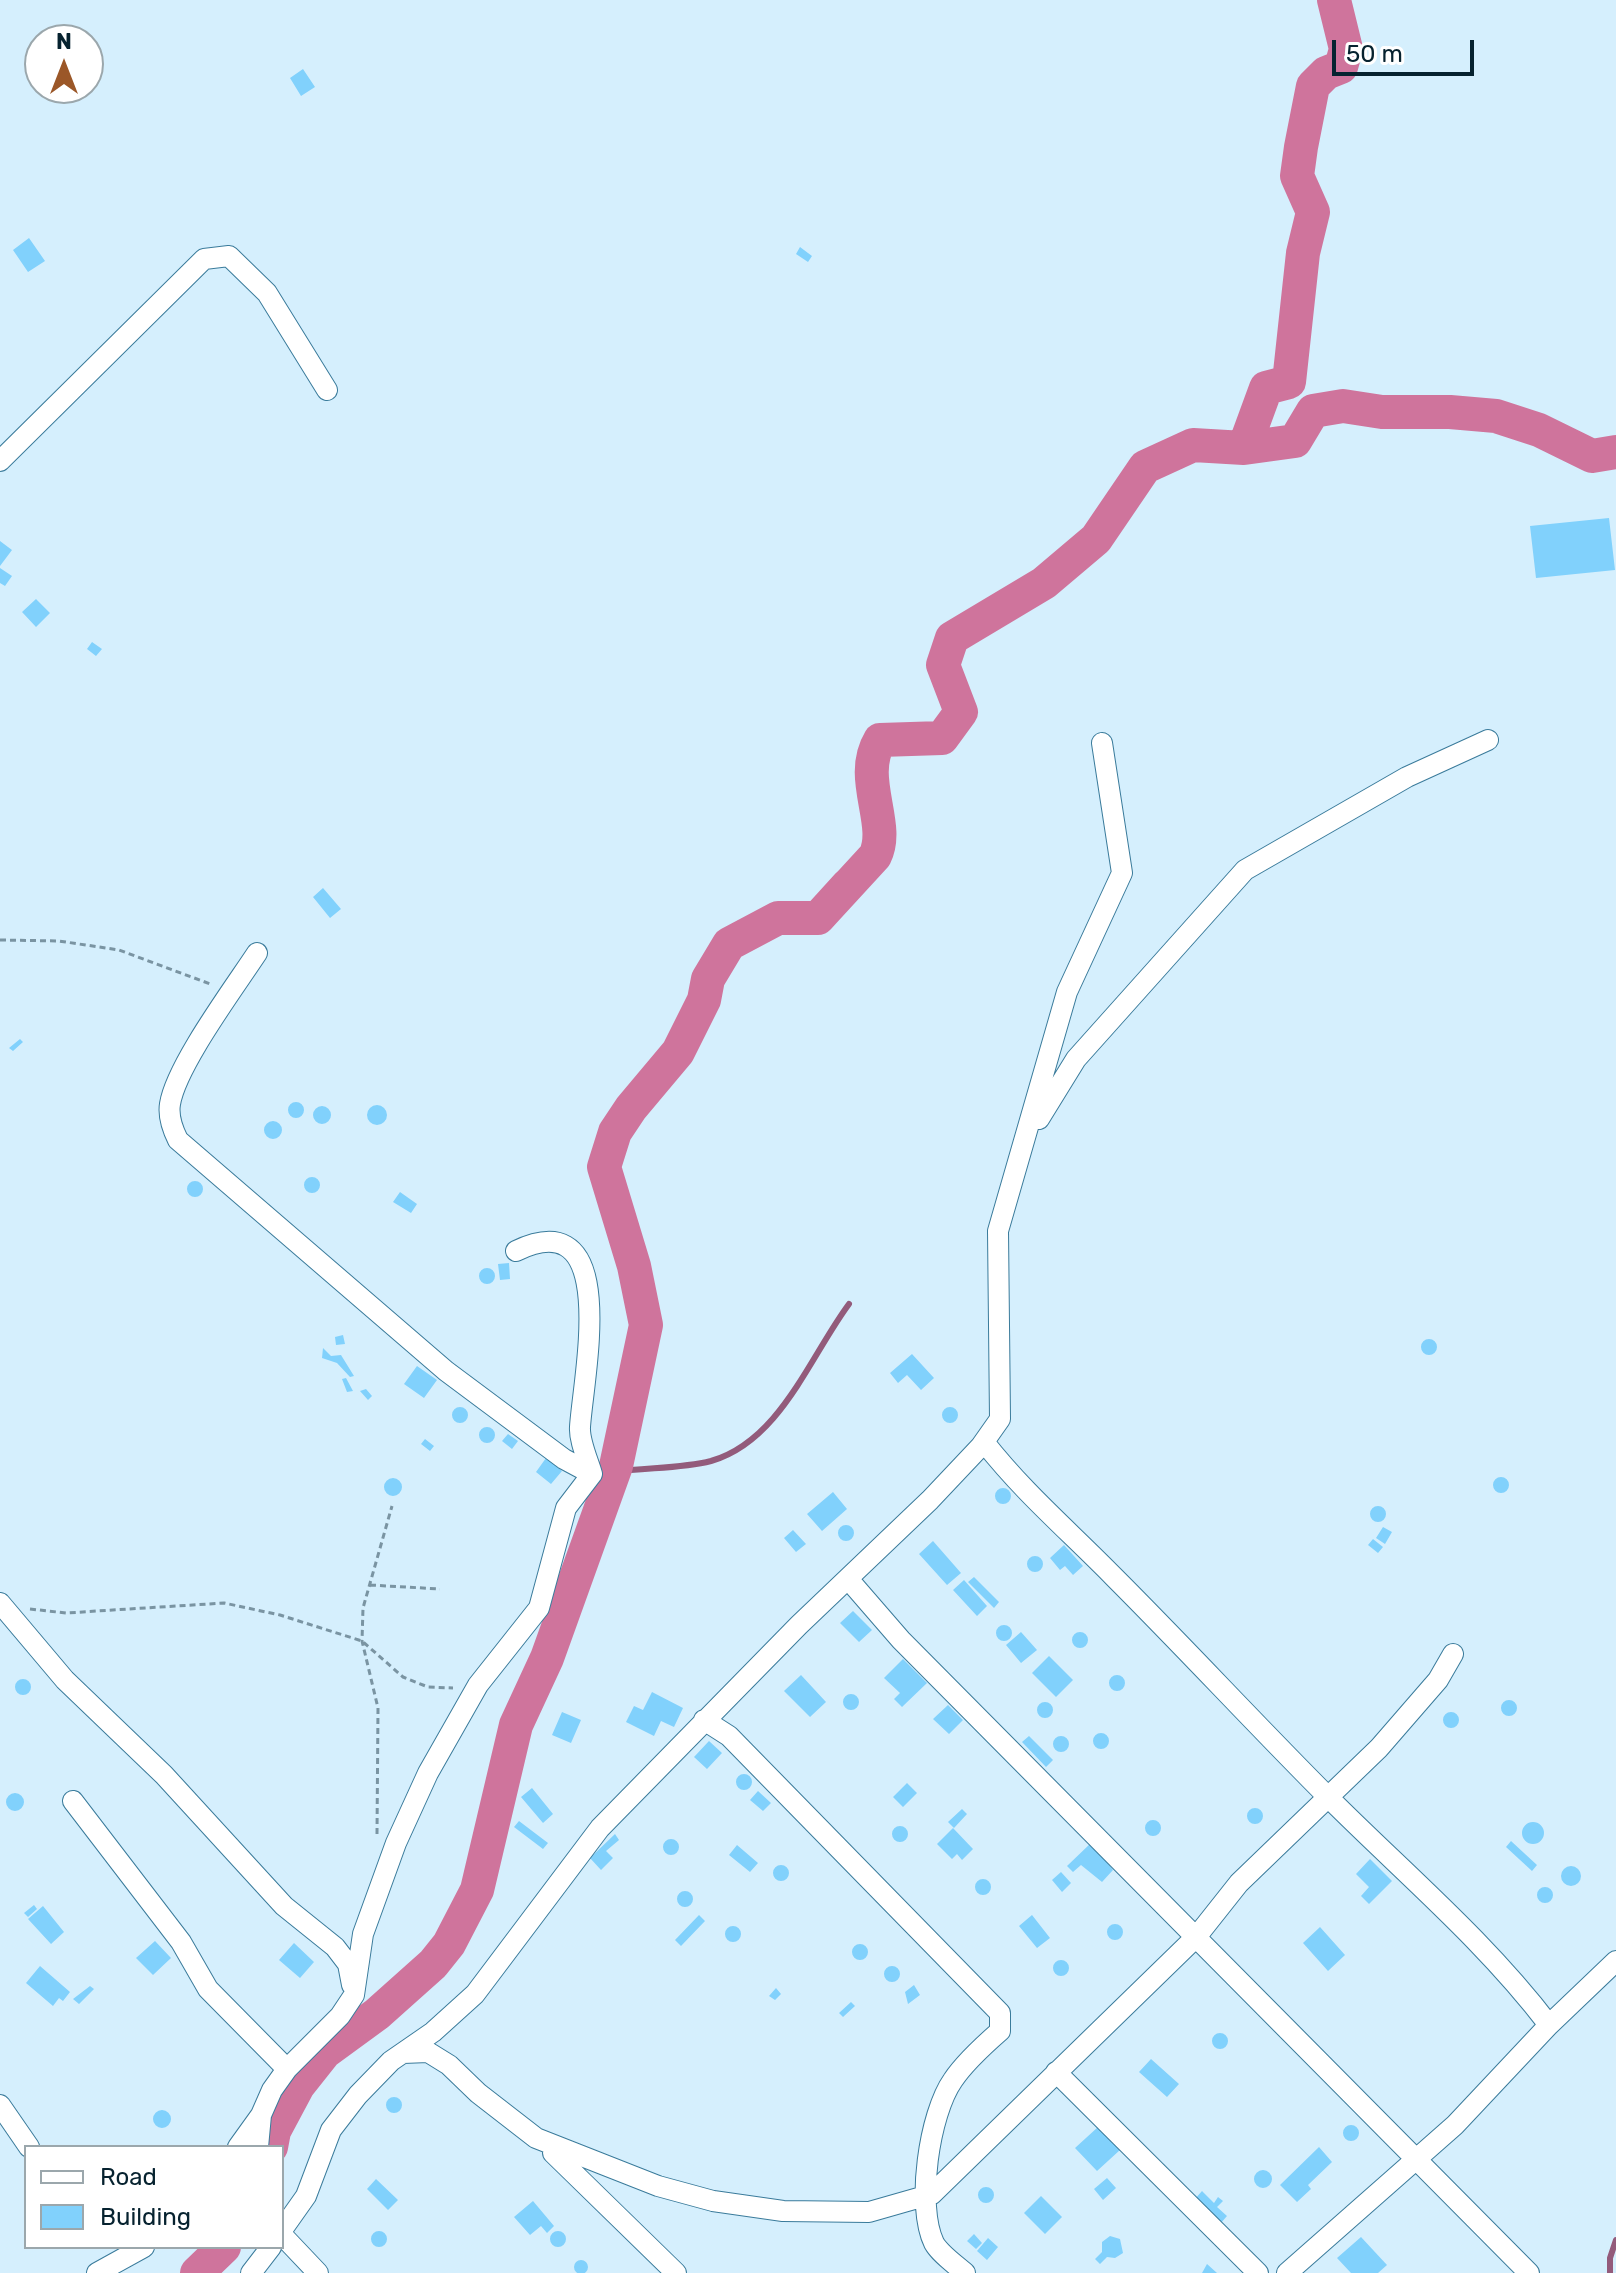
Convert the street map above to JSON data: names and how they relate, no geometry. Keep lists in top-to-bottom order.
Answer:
{
  "legend": ["Road", "Building"],
  "scale_bar": "50 m",
  "north": "top"
}
